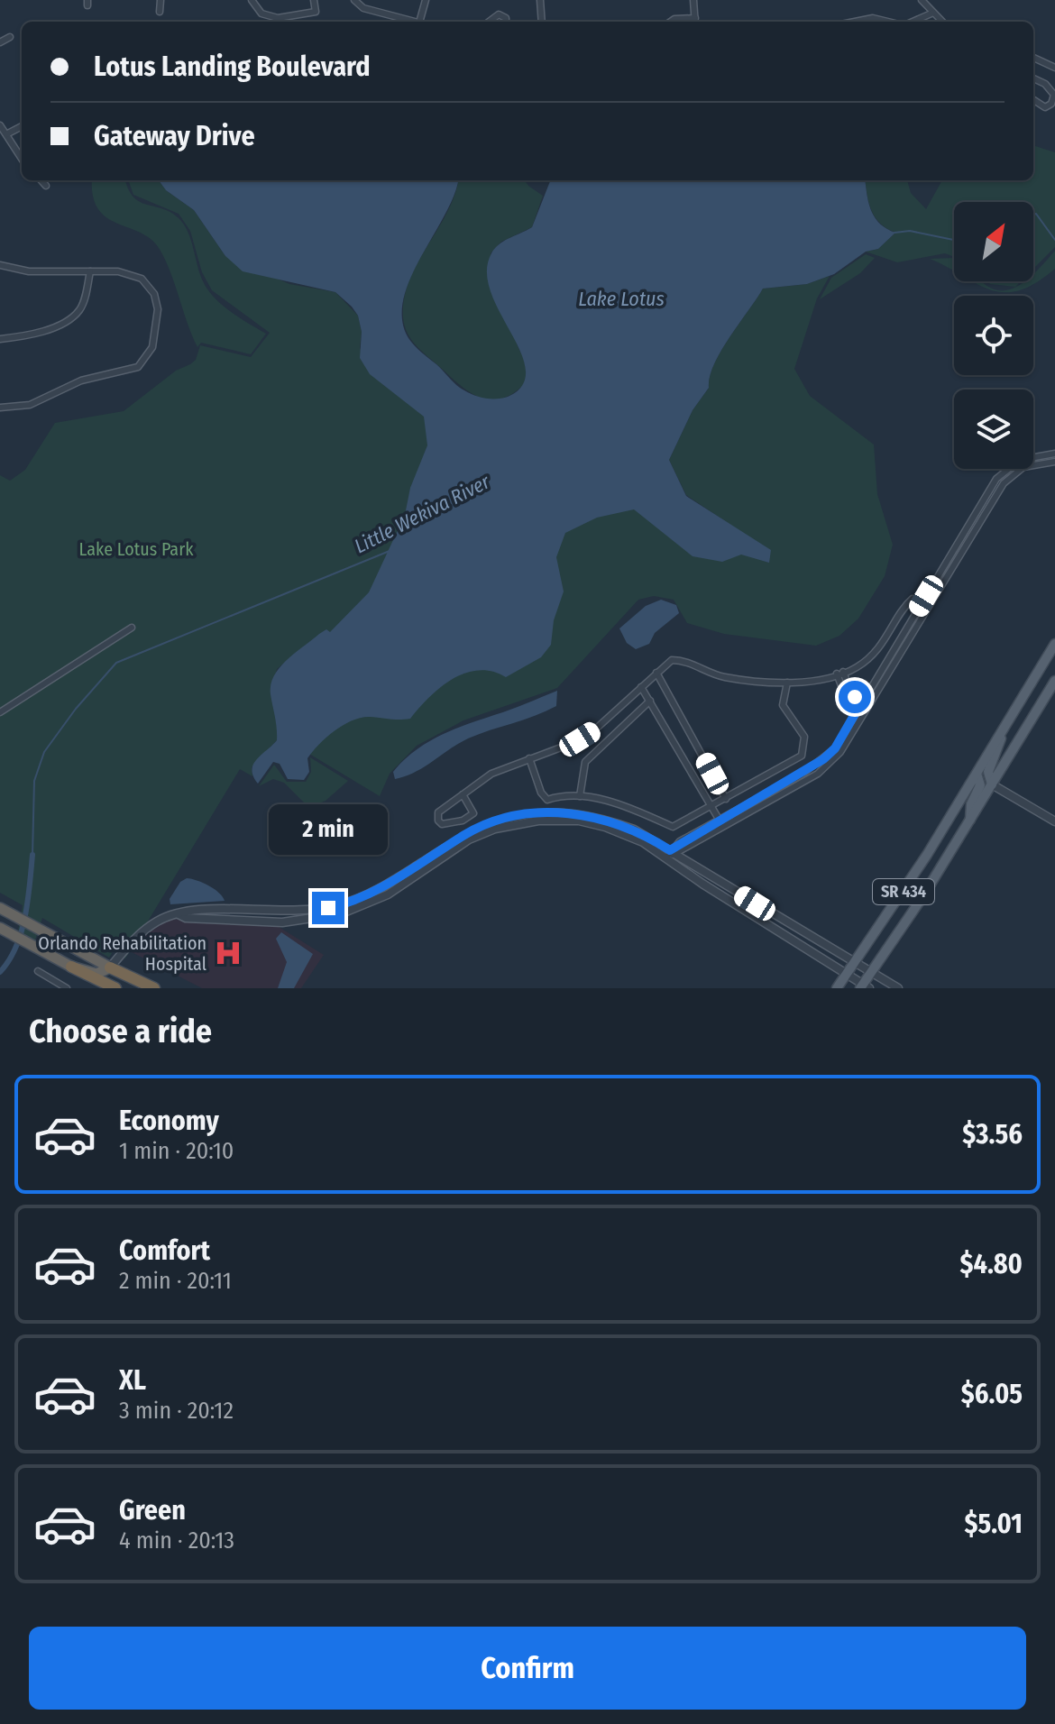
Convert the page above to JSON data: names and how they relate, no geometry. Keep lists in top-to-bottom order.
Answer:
{
  "streets": {
    "main road": ["SR 434"]
  },
  "water": ["Lake Lotus", "Little Wekiva River"],
  "parks": ["Lake Lotus Park"],
  "places": {
    "hospital": ["Orlando Rehabilitation Hospital"]
  },
  "north": "top right",
  "page": {
    "banner": ["Lotus Landing Boulevard", "Gateway Drive"],
    "bubble": "2 min",
    "heading": "Choose a ride",
    "list": [
      {
        "name": "Economy",
        "note": "1 min · 20:10",
        "value": "$3.56"
      },
      {
        "name": "Comfort",
        "note": "2 min · 20:11",
        "value": "$4.80"
      },
      {
        "name": "XL",
        "note": "3 min · 20:12",
        "value": "$6.05"
      },
      {
        "name": "Green",
        "note": "4 min · 20:13",
        "value": "$5.01"
      }
    ],
    "buttons": "Confirm"
  }
}
